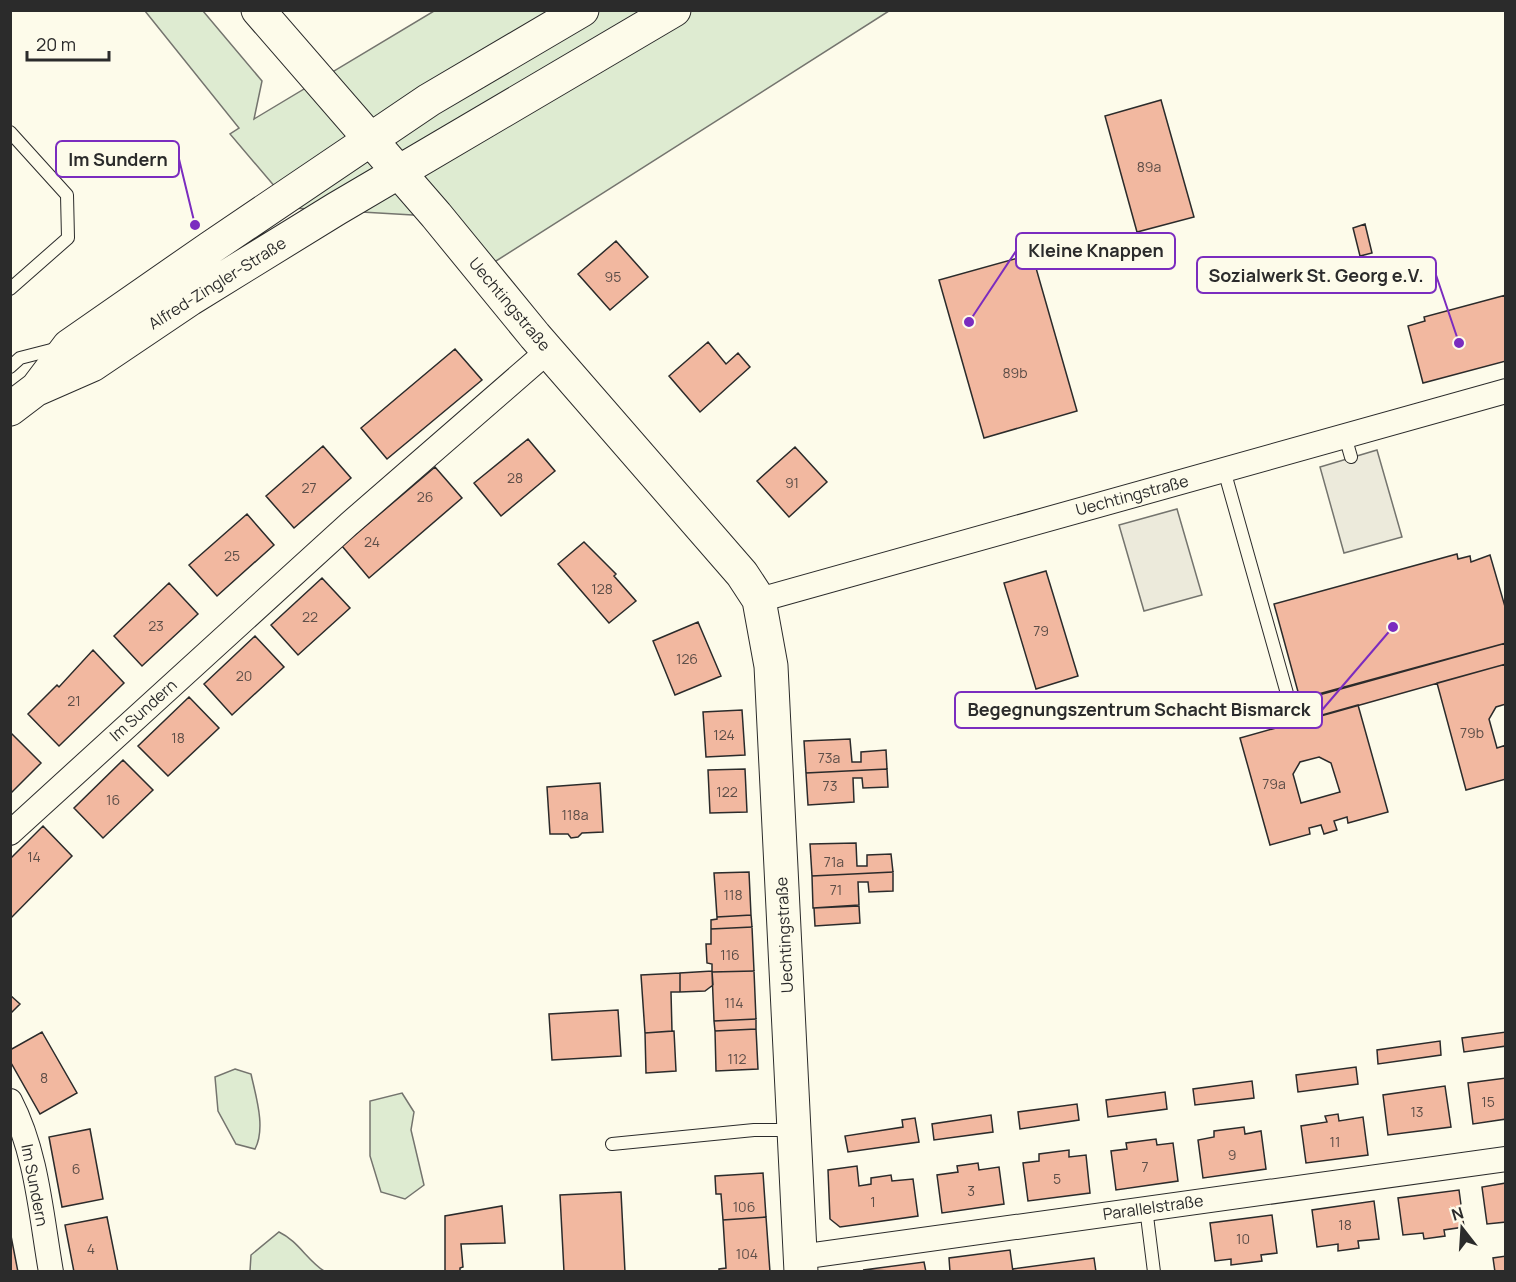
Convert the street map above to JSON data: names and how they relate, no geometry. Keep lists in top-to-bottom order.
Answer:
{
  "streets": {
    "street": [
      "Alfred-Zingler-Straße",
      "Uechtingstraße",
      "Im Sundern",
      "Parallelstraße"
    ]
  },
  "crossings": [
    ["Alfred-Zingler-Straße", "Uechtingstraße"],
    ["Uechtingstraße", "Im Sundern"],
    ["Uechtingstraße", "Parallelstraße"]
  ],
  "places": [
    "Im Sundern",
    "Kleine Knappen",
    "Sozialwerk St. Georg e.V.",
    "Begegnungszentrum Schacht Bismarck"
  ],
  "house_numbers": [
    "89a",
    "95",
    "89b",
    "28",
    "91",
    "27",
    "26",
    "24",
    "25",
    "128",
    "22",
    "23",
    "79",
    "126",
    "20",
    "21",
    "79b",
    "124",
    "18",
    "73a",
    "79a",
    "73",
    "122",
    "16",
    "118a",
    "14",
    "71a",
    "71",
    "118",
    "116",
    "114",
    "112",
    "8",
    "15",
    "13",
    "11",
    "9",
    "7",
    "6",
    "5",
    "3",
    "1",
    "106",
    "18",
    "10",
    "4",
    "104"
  ],
  "scale_bar": "20 m",
  "north": "top"
}
